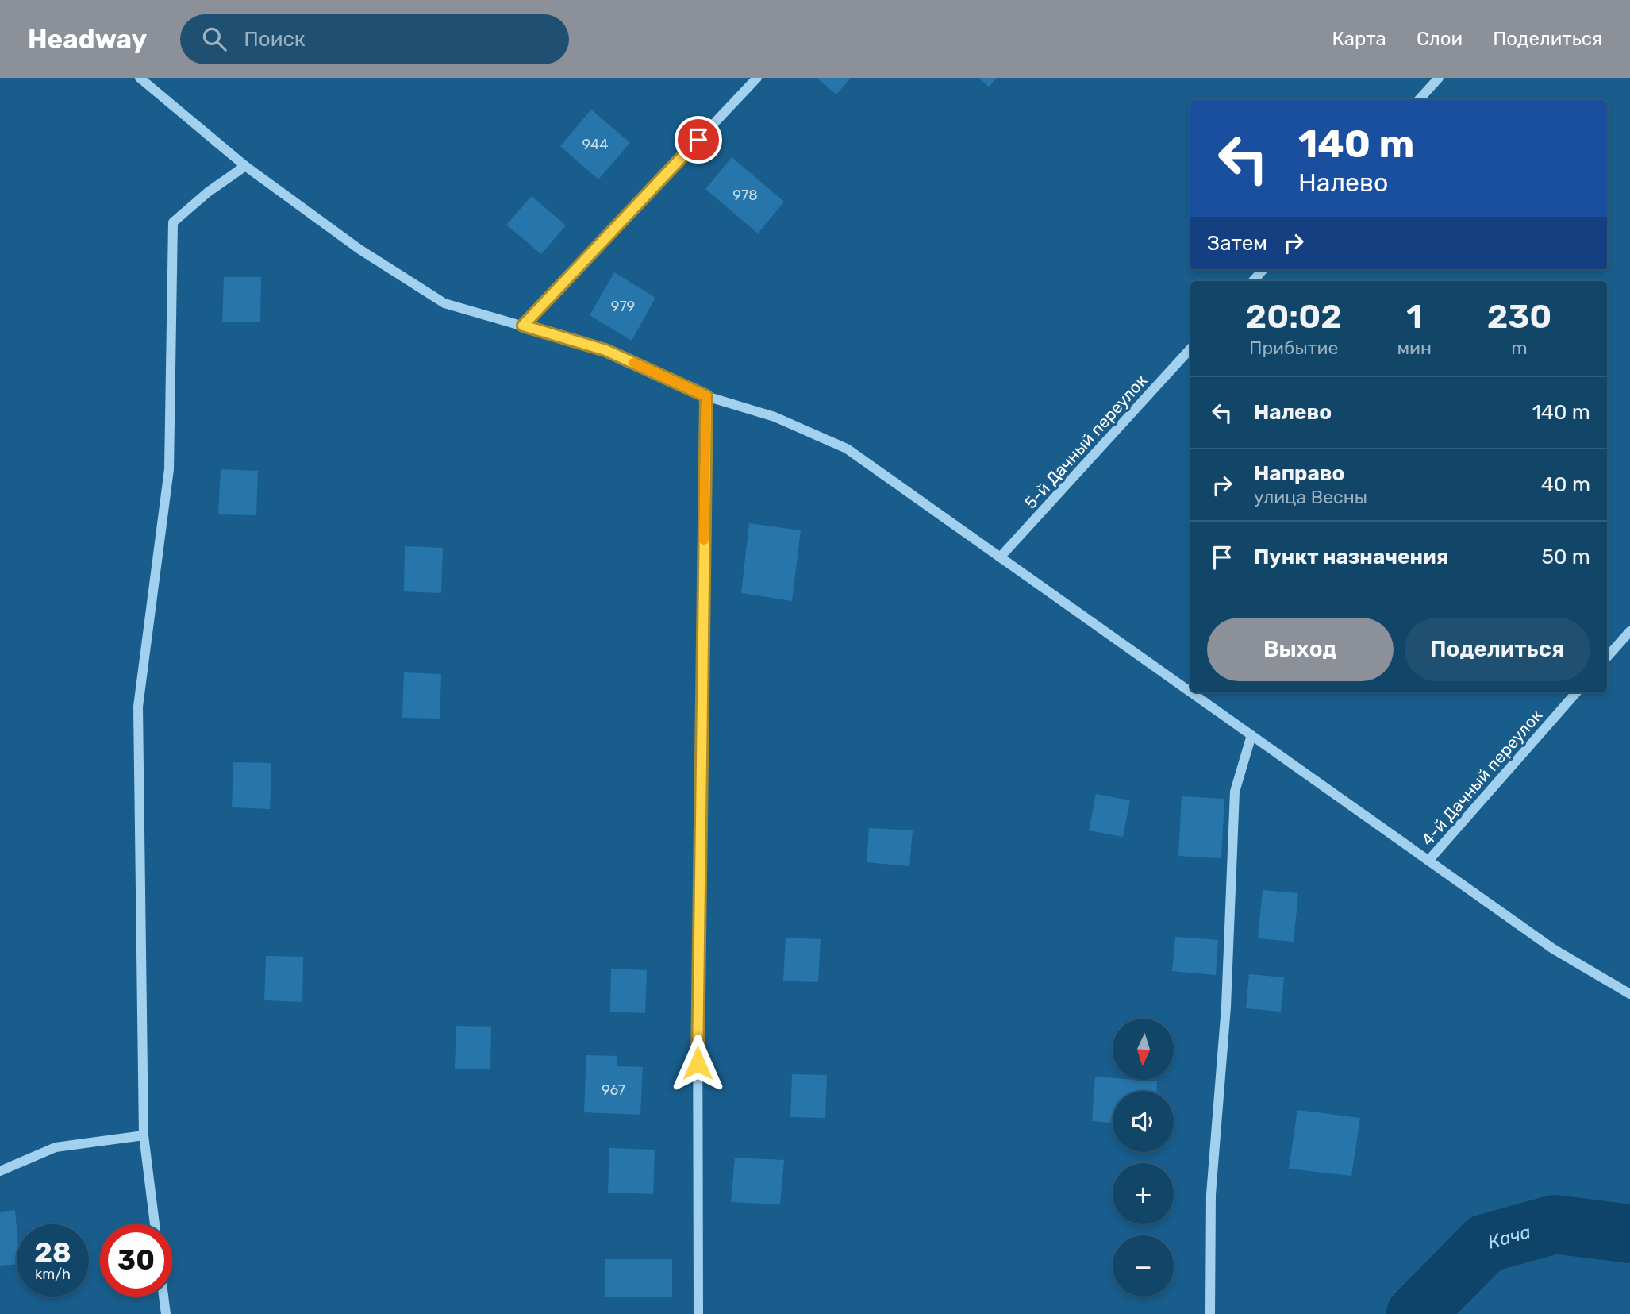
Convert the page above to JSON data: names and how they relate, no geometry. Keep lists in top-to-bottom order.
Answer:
{
  "streets": {
    "street": ["5-й Дачный переулок", "4-й Дачный переулок"]
  },
  "water": ["Кача"],
  "house_numbers": [
    "944",
    "978",
    "979",
    "967"
  ],
  "north": "bottom",
  "page": {
    "header": "Headway",
    "search": "Поиск",
    "nav": ["Карта", "Слои", "Поделиться"],
    "turn": ["140 m", "Налево"],
    "then": "Затем",
    "eta": [
      "20:02",
      "Прибытие",
      "1",
      "мин",
      "230",
      "m"
    ],
    "list": [
      {
        "name": "Налево",
        "value": "140 m"
      },
      {
        "name": "Направо",
        "note": "улица Весны",
        "value": "40 m"
      },
      {
        "name": "Пункт назначения",
        "value": "50 m"
      }
    ],
    "buttons": ["Выход", "Поделиться"],
    "map_buttons": ["+", "−"],
    "speed": "28 km/h",
    "limit": "30"
  }
}
